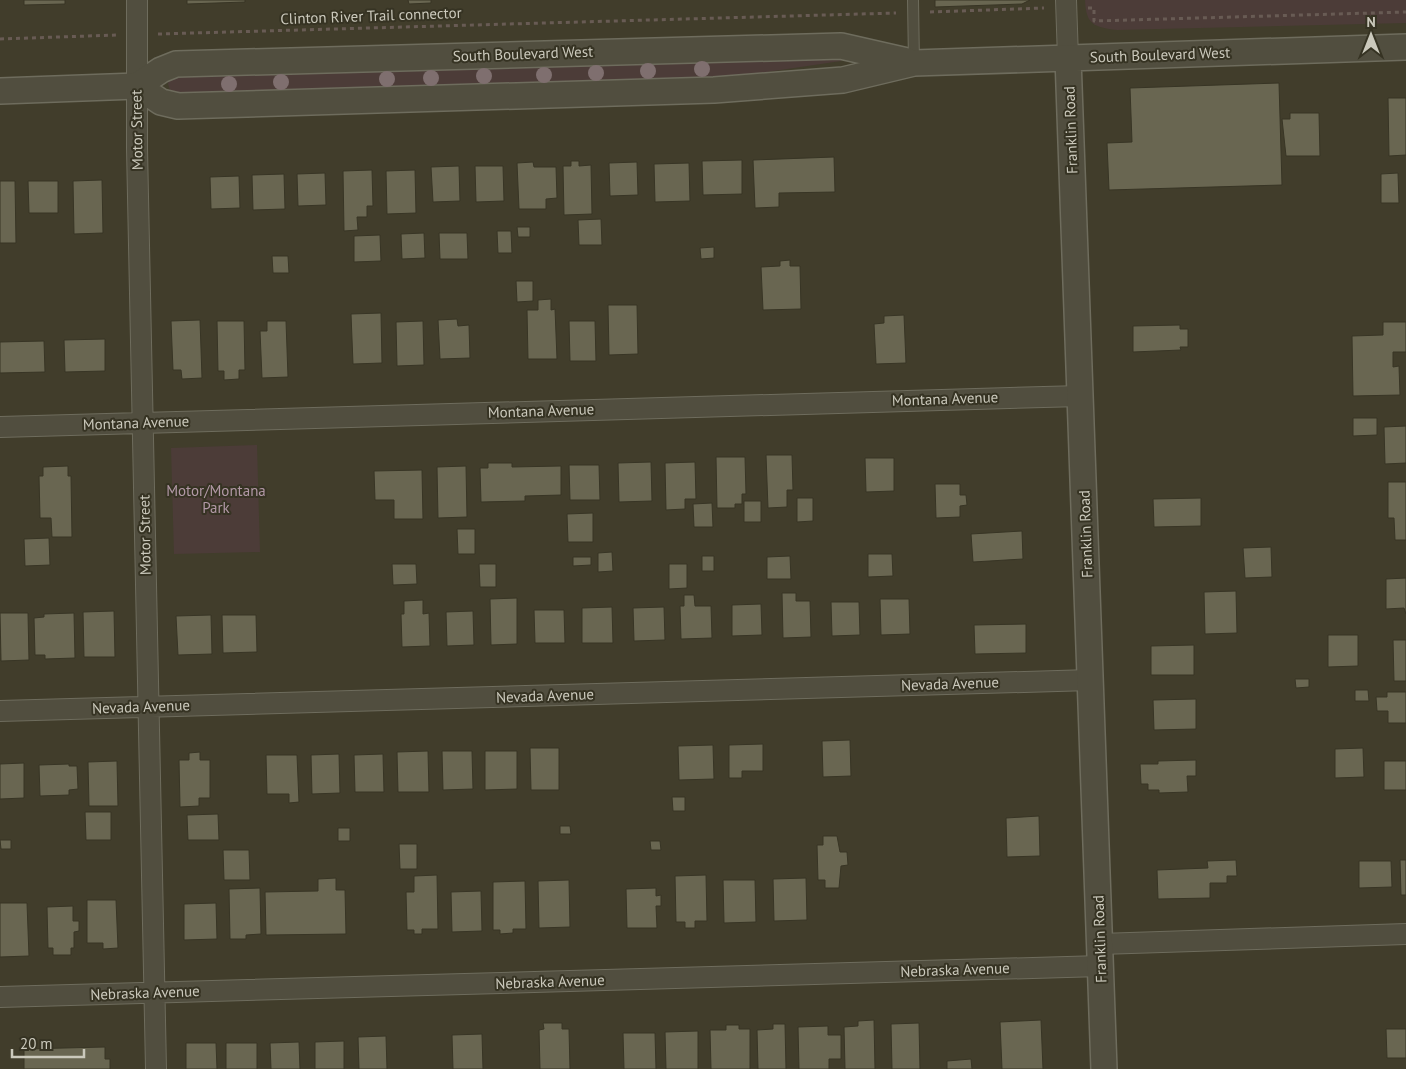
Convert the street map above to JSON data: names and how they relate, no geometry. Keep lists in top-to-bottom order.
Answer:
{
  "streets": {
    "street": [
      "South Boulevard West",
      "Motor Street",
      "Franklin Road",
      "Montana Avenue",
      "Nevada Avenue",
      "Nebraska Avenue"
    ],
    "path": ["Clinton River Trail connector"]
  },
  "crossings": [
    ["South Boulevard West", "Motor Street"],
    ["South Boulevard West", "Franklin Road"],
    ["Motor Street", "Montana Avenue"],
    ["Motor Street", "Nevada Avenue"],
    ["Motor Street", "Nebraska Avenue"],
    ["Franklin Road", "Montana Avenue"],
    ["Franklin Road", "Nevada Avenue"],
    ["Franklin Road", "Nebraska Avenue"]
  ],
  "parks": ["Motor/Montana Park"],
  "scale_bar": "20 m",
  "north": "top"
}
